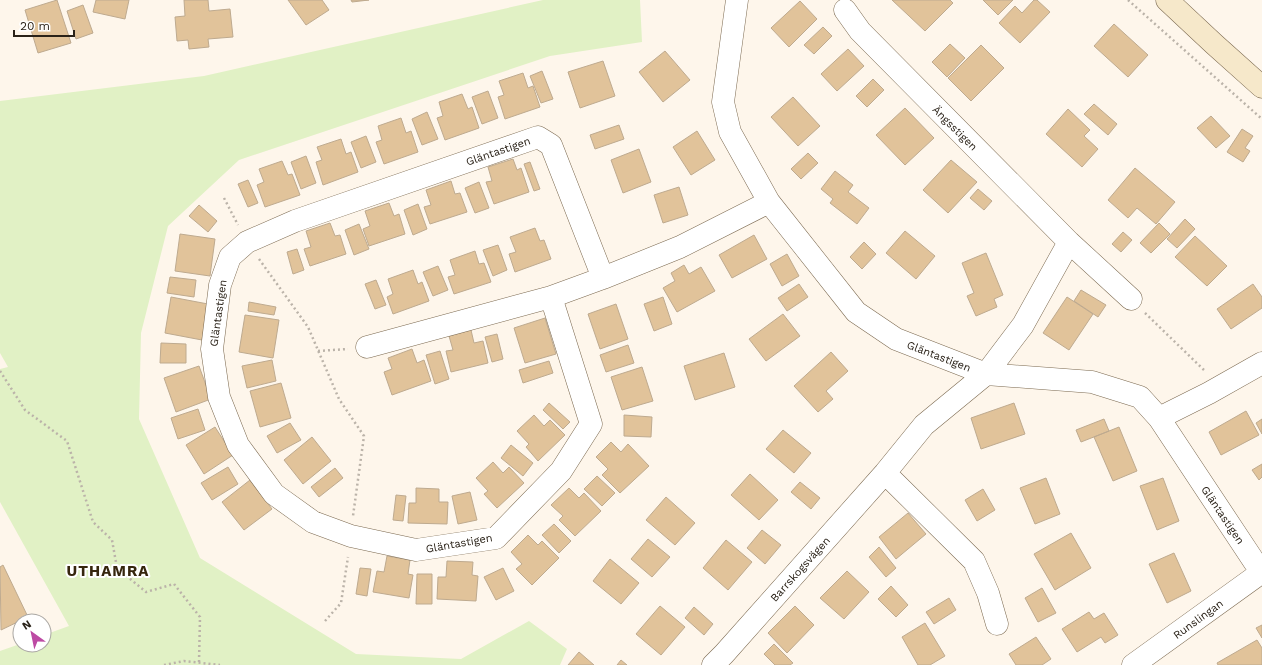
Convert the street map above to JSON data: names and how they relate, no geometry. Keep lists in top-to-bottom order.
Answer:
{
  "streets": {
    "street": [
      "Ängsstigen",
      "Gläntastigen",
      "Barrskogsvägen",
      "Runslingan"
    ]
  },
  "crossings": [
    ["Gläntastigen", "Barrskogsvägen"],
    ["Gläntastigen", "Runslingan"]
  ],
  "districts": ["UTHAMRA"],
  "scale_bar": "20 m",
  "north": "top left"
}
